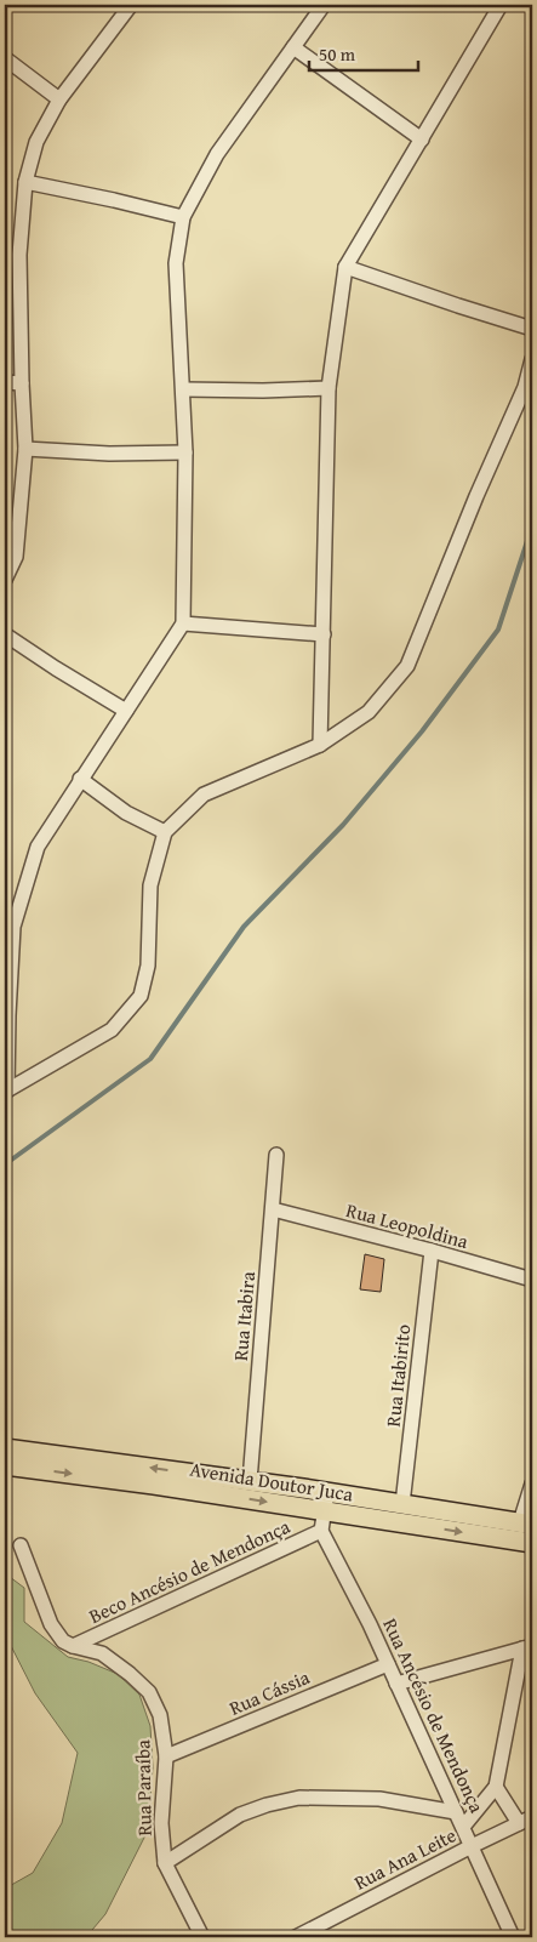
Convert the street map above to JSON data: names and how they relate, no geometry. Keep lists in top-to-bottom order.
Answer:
{
  "streets": {
    "main road": ["Avenida Doutor Juca"],
    "street": [
      "Rua Leopoldina",
      "Rua Itabira",
      "Rua Itabirito",
      "Beco Ancésio de Mendonça",
      "Rua Cássia",
      "Rua Ancésio de Mendonça",
      "Rua Paraíba",
      "Rua Ana Leite"
    ]
  },
  "crossings": [
    ["Rua Leopoldina", "Rua Itabira"],
    ["Rua Leopoldina", "Rua Itabirito"],
    ["Rua Itabira", "Avenida Doutor Juca"],
    ["Rua Itabirito", "Avenida Doutor Juca"],
    ["Beco Ancésio de Mendonça", "Rua Ancésio de Mendonça"],
    ["Beco Ancésio de Mendonça", "Rua Paraíba"],
    ["Rua Cássia", "Rua Ancésio de Mendonça"],
    ["Rua Cássia", "Rua Paraíba"],
    ["Rua Ancésio de Mendonça", "Rua Ana Leite"]
  ],
  "scale_bar": "50 m"
}
